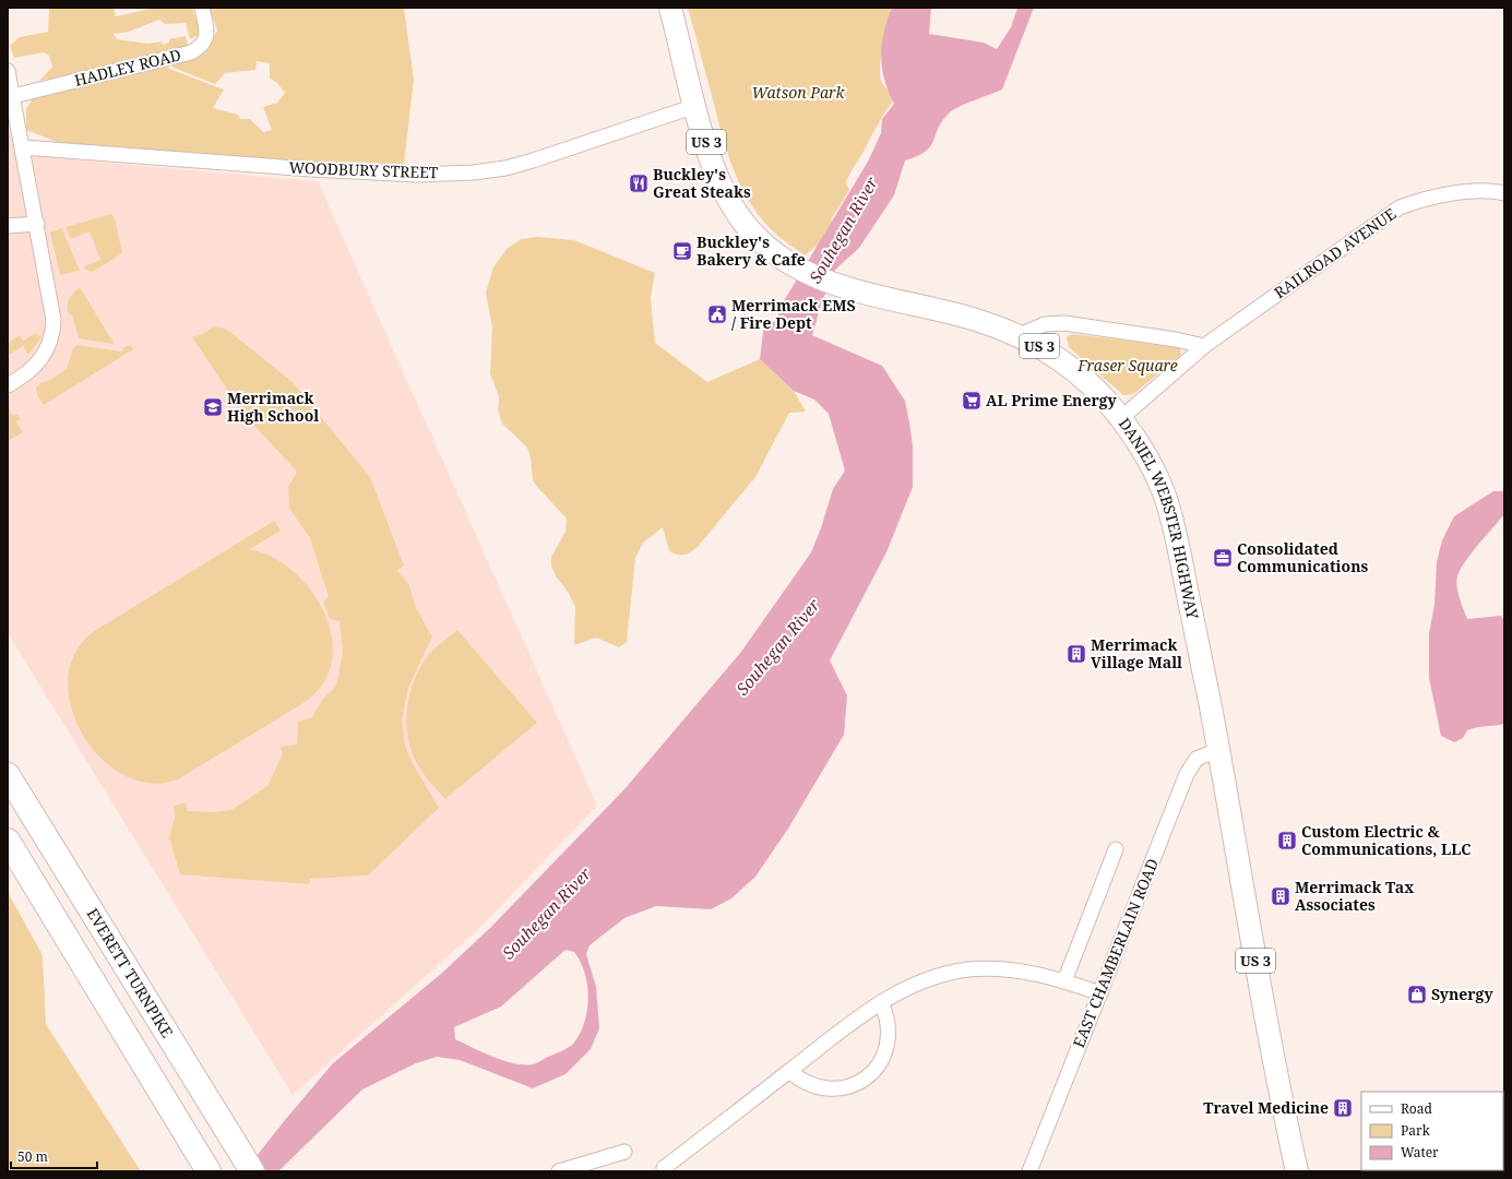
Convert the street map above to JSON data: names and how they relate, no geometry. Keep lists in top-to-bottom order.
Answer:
{
  "streets": {
    "highway": ["EVERETT TURNPIKE"],
    "main road": ["US 3", "DANIEL WEBSTER HIGHWAY"],
    "street": [
      "HADLEY ROAD",
      "WOODBURY STREET",
      "RAILROAD AVENUE",
      "EAST CHAMBERLAIN ROAD"
    ]
  },
  "crossings": [
    ["WOODBURY STREET", "DANIEL WEBSTER HIGHWAY"],
    ["RAILROAD AVENUE", "DANIEL WEBSTER HIGHWAY"],
    ["DANIEL WEBSTER HIGHWAY", "EAST CHAMBERLAIN ROAD"]
  ],
  "water": ["Souhegan River"],
  "parks": ["Watson Park", "Fraser Square"],
  "places": {
    "restaurant": ["Buckley's Great Steaks"],
    "cafe": ["Buckley's Bakery & Cafe"],
    "public building": ["Merrimack EMS / Fire Dept"],
    "supermarket": ["AL Prime Energy"],
    "school or university": ["Merrimack High School"],
    "office": ["Consolidated Communications"],
    "building": [
      "Merrimack Village Mall",
      "Custom Electric & Communications, LLC",
      "Merrimack Tax Associates",
      "Travel Medicine"
    ],
    "shop": ["Synergy"]
  },
  "legend": ["Road", "Park", "Water"],
  "scale_bar": "50 m"
}
